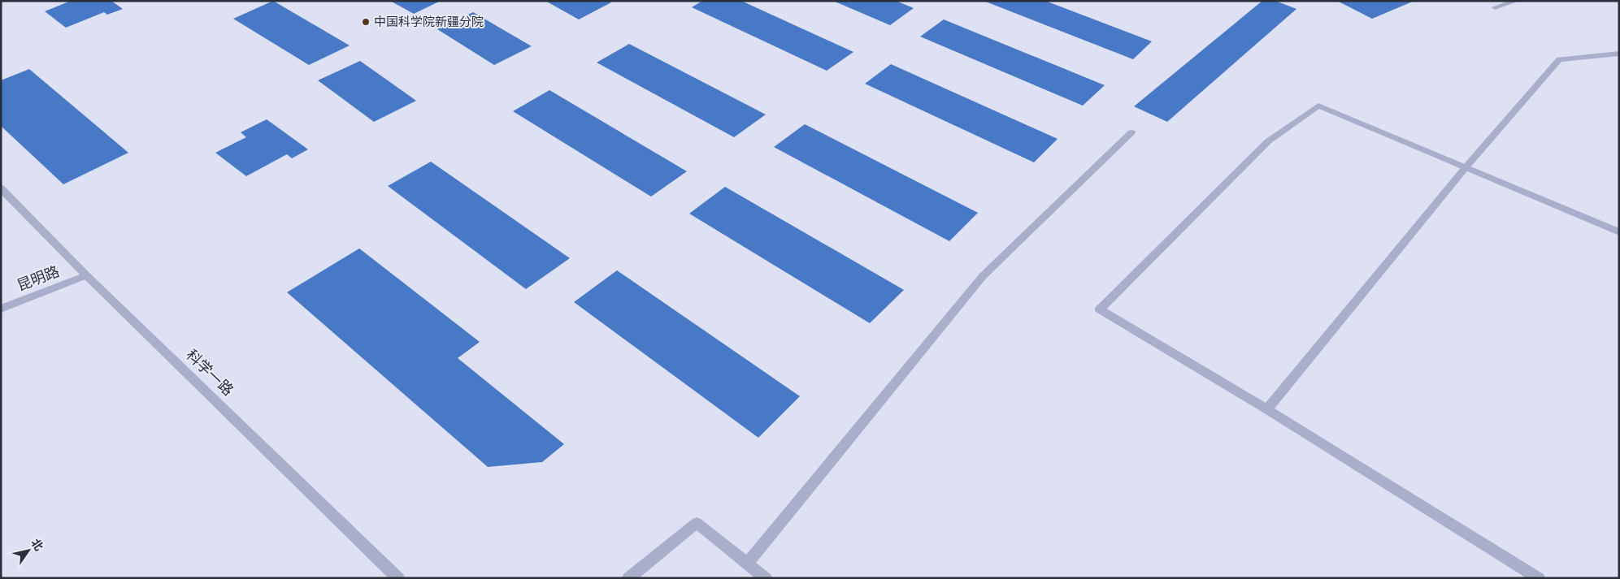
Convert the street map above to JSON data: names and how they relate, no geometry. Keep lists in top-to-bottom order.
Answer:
{
  "streets": {
    "street": ["昆明路", "科学一路"]
  },
  "crossings": [
    ["昆明路", "科学一路"]
  ],
  "places": ["中国科学院新疆分院"],
  "north": "top right"
}
